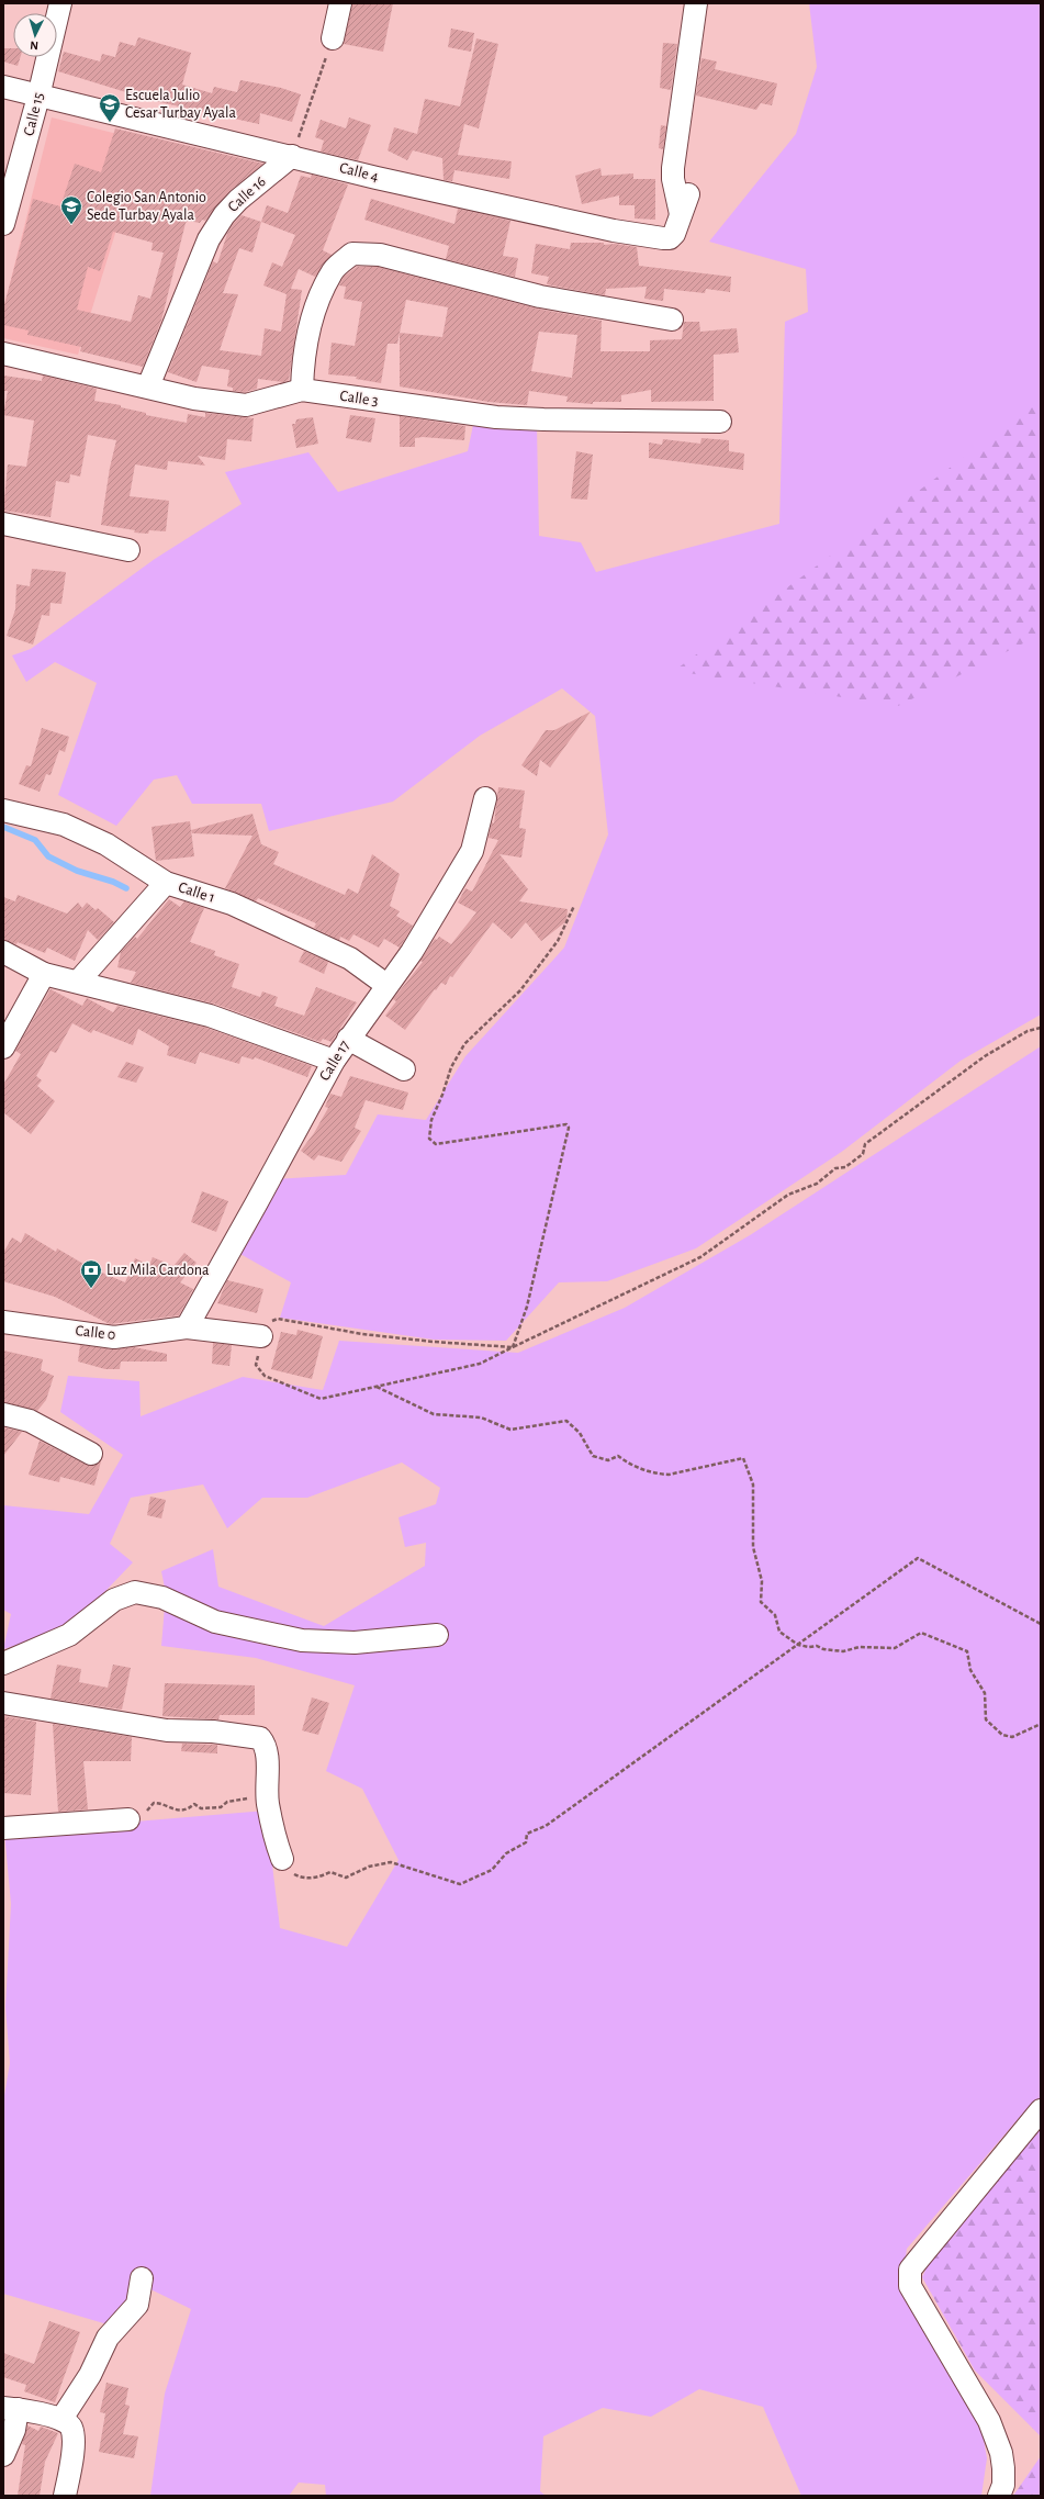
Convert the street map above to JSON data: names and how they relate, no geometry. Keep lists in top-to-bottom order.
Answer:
{
  "streets": {
    "street": [
      "Calle 15",
      "Calle 4",
      "Calle 16",
      "Calle 3",
      "Calle 1",
      "Calle 17",
      "Calle 0"
    ]
  },
  "crossings": [
    ["Calle 15", "Calle 4"],
    ["Calle 4", "Calle 16"],
    ["Calle 16", "Calle 3"],
    ["Calle 1", "Calle 17"],
    ["Calle 17", "Calle 0"]
  ],
  "places": {
    "school or university": ["Escuela Julio Cesar Turbay Ayala", "Colegio San Antonio Sede Turbay Ayala"],
    "bank": ["Luz Mila Cardona"]
  },
  "north": "bottom"
}
